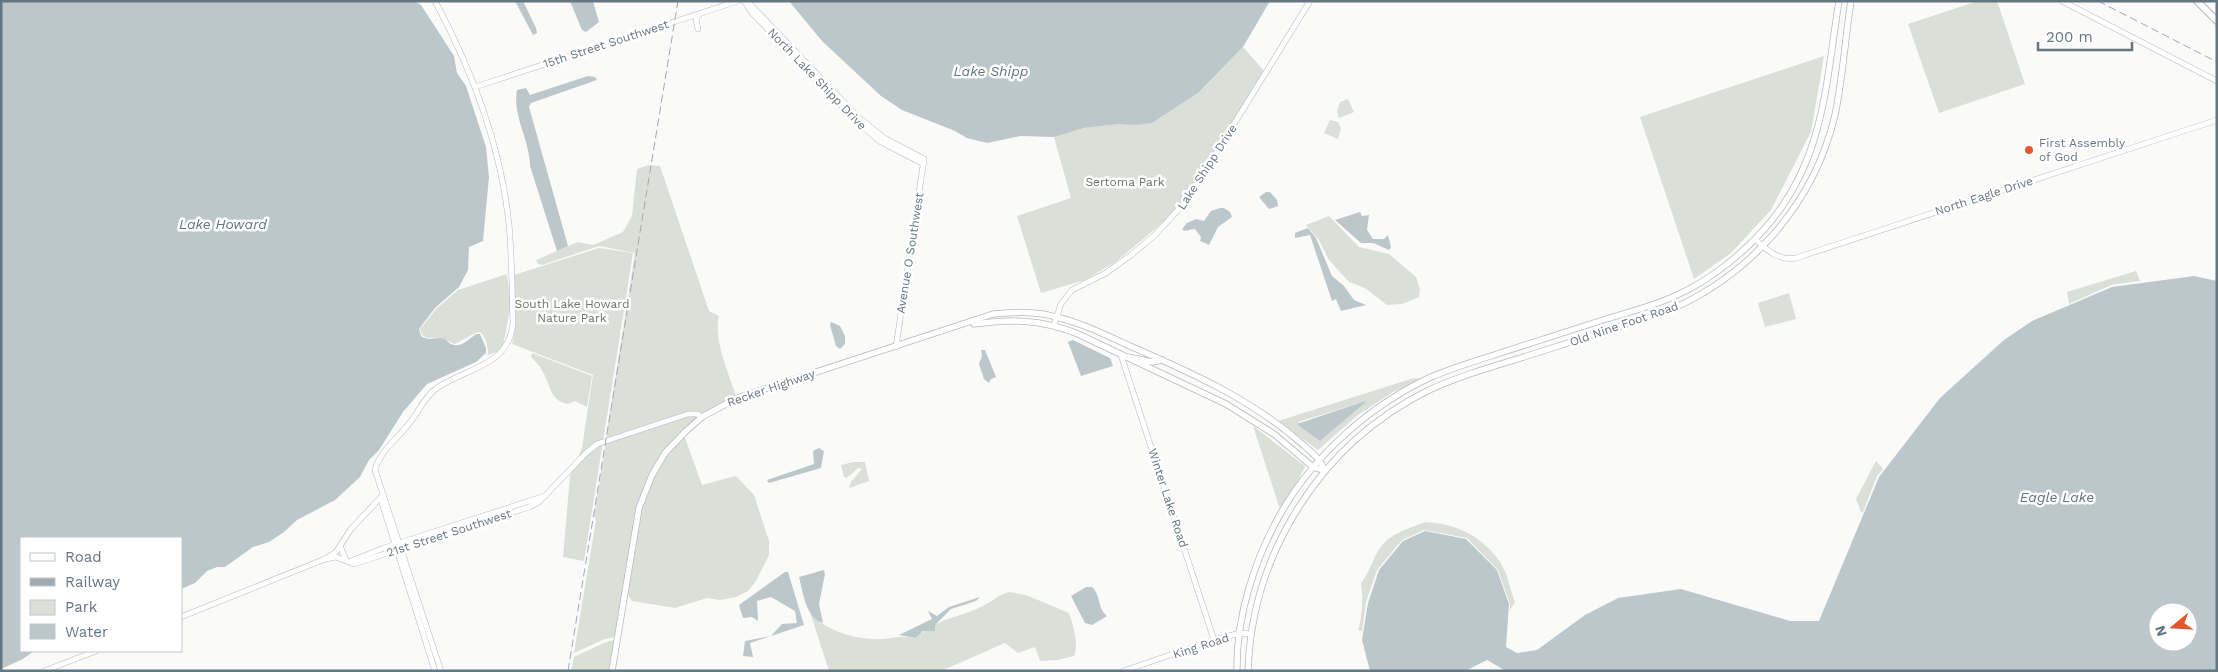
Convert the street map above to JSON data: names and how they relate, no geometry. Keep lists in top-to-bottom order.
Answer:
{
  "streets": {
    "main road": ["Old Nine Foot Road", "Recker Highway"],
    "street": [
      "15th Street Southwest",
      "North Lake Shipp Drive",
      "Lake Shipp Drive",
      "North Eagle Drive",
      "Avenue O Southwest",
      "Winter Lake Road",
      "21st Street Southwest",
      "King Road"
    ]
  },
  "crossings": [
    ["North Lake Shipp Drive", "Avenue O Southwest"],
    ["Lake Shipp Drive", "Recker Highway"],
    ["North Eagle Drive", "Old Nine Foot Road"],
    ["Avenue O Southwest", "Recker Highway"],
    ["Old Nine Foot Road", "Recker Highway"],
    ["Recker Highway", "Winter Lake Road"],
    ["Recker Highway", "21st Street Southwest"],
    ["Winter Lake Road", "King Road"]
  ],
  "water": ["Lake Shipp", "Lake Howard", "Eagle Lake"],
  "parks": ["Sertoma Park", "South Lake Howard Nature Park"],
  "places": ["First Assembly of God"],
  "legend": [
    "Road",
    "Railway",
    "Park",
    "Water"
  ],
  "scale_bar": "200 m",
  "north": "left"
}
